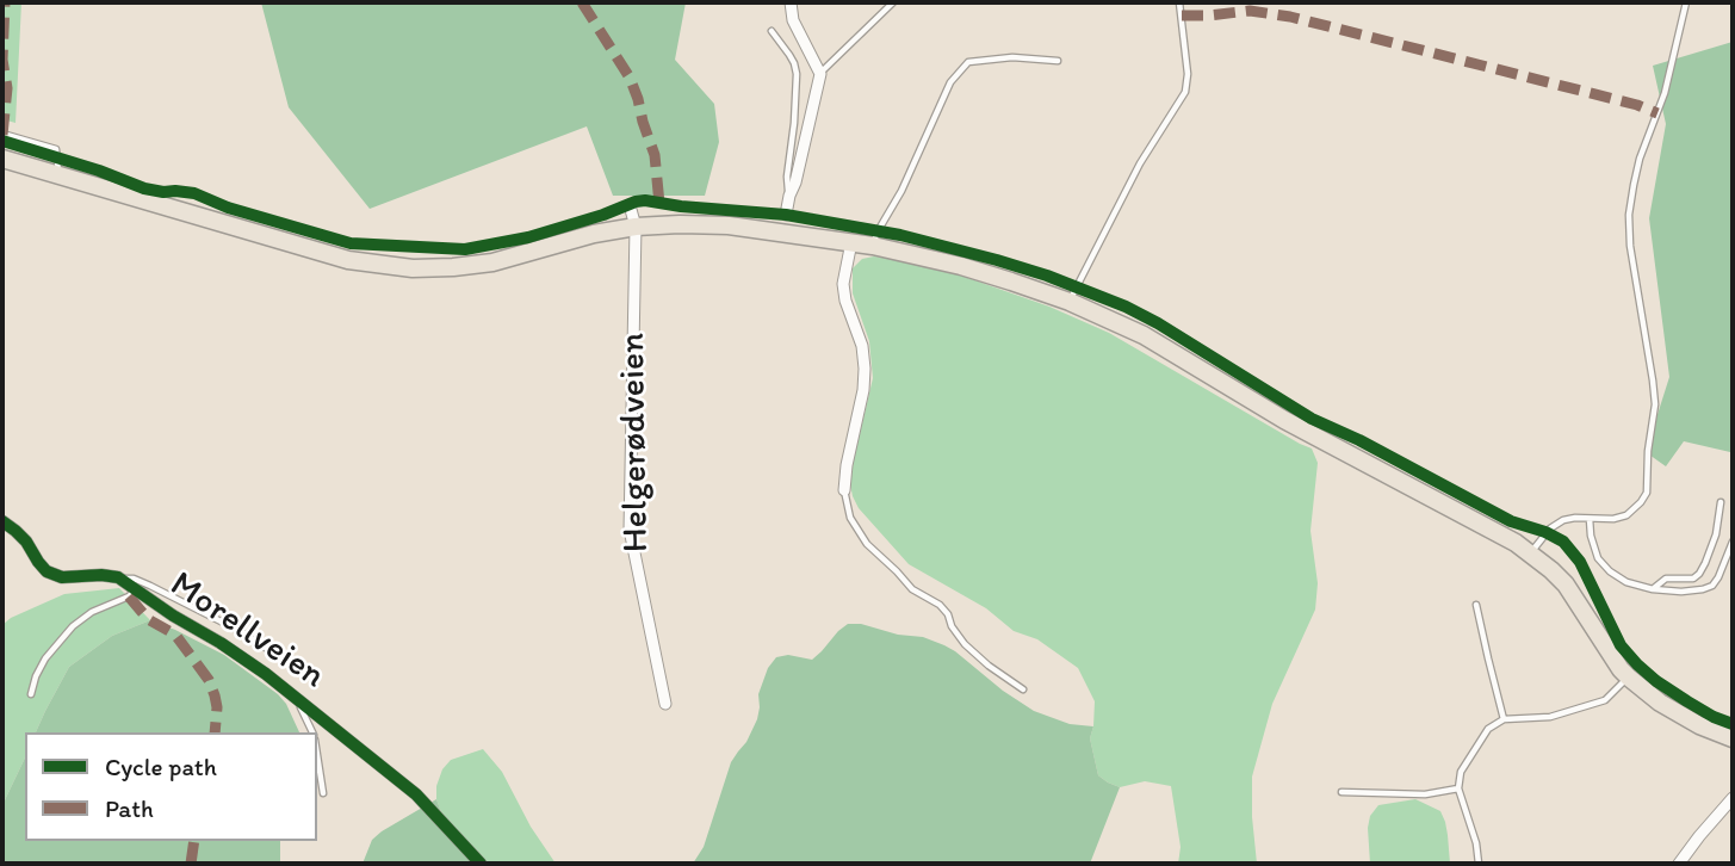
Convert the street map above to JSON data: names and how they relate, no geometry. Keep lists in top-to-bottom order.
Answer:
{
  "streets": {
    "street": ["Helgerødveien", "Morellveien"]
  },
  "legend": ["Cycle path", "Path"]
}
